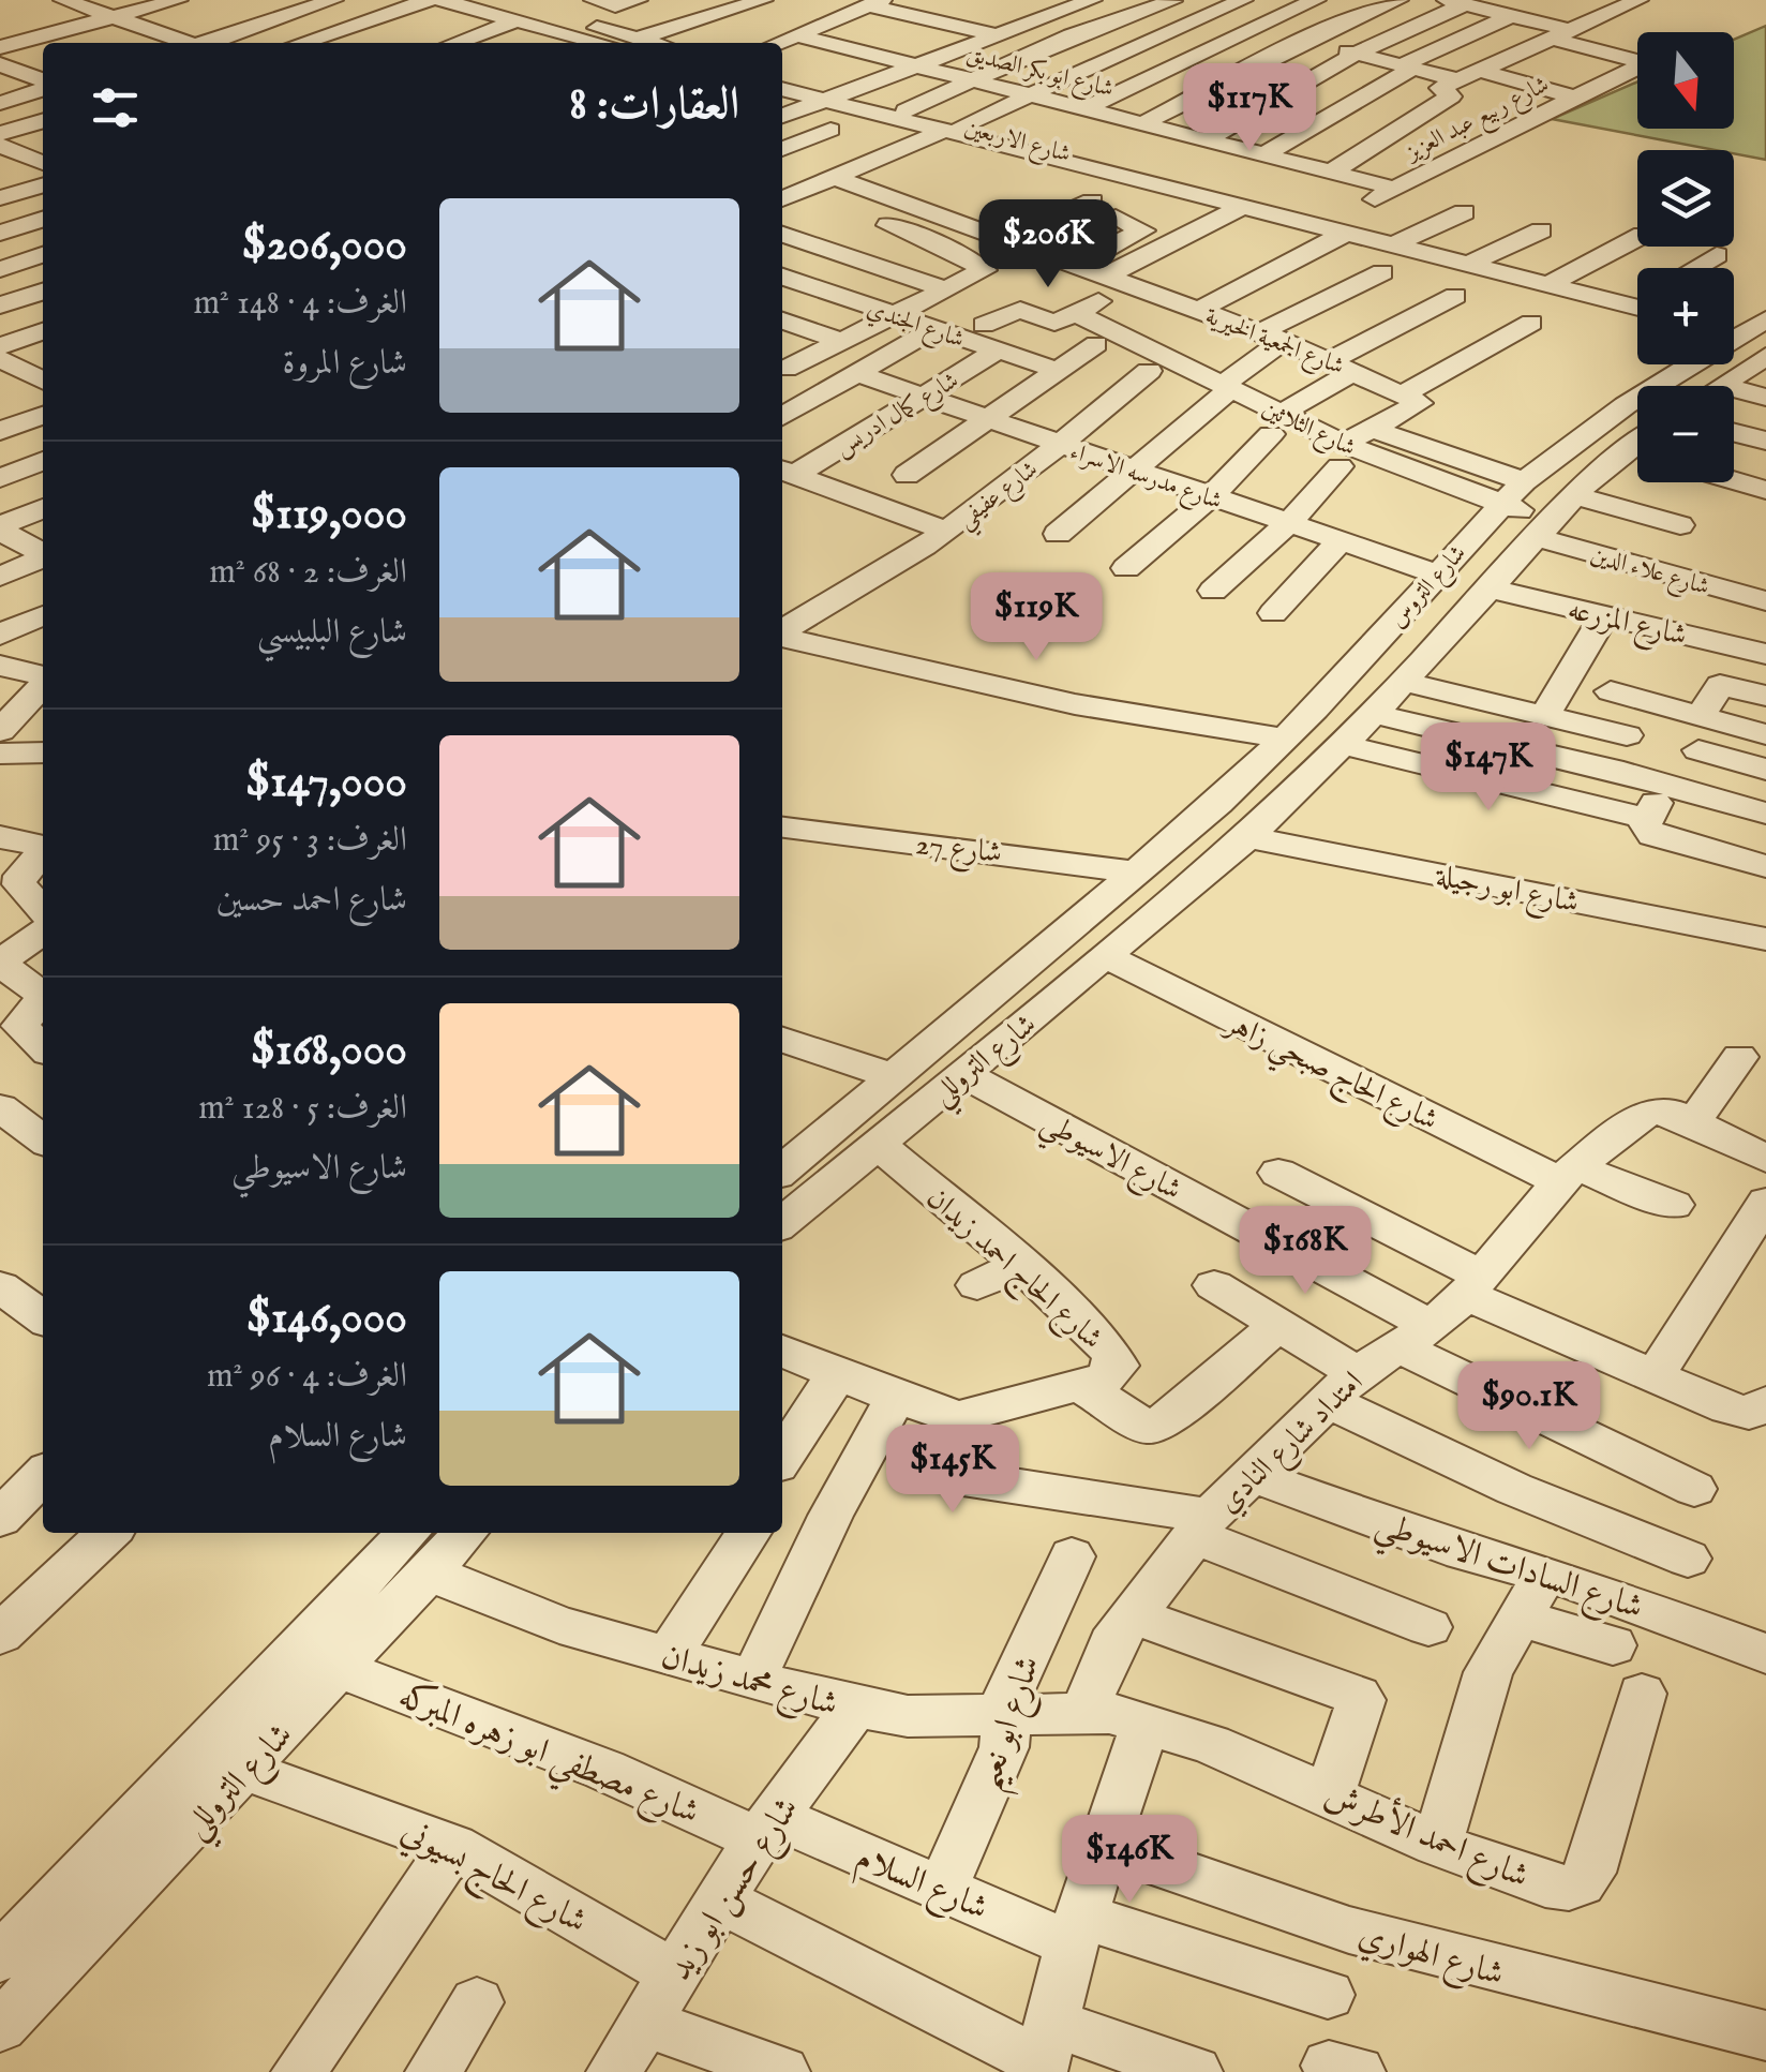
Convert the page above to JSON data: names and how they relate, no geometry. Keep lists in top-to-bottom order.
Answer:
{
  "streets": {
    "street": [
      "شارع ابو بكر الصديق",
      "شارع ربيع عبد العزيز",
      "شارع الاربعين",
      "شارع الجندي",
      "شارع الجمعية الخيرية",
      "شارع كمال ادريس",
      "شارع الثلاثين",
      "شارع مدرسه الاسراء",
      "شارع عفيفي",
      "شارع علاء الدين",
      "شارع التروس",
      "شارع المزرعه",
      "شارع 27",
      "شارع ابو رجيلة",
      "شارع التروللي",
      "شارع الحاج صبحي زاهر",
      "شارع الاسيوطي",
      "شارع الحاج احمد زيدان",
      "امتداد شارع النادي",
      "شارع السادات الاسيوطي",
      "شارع محمد زيدان",
      "شارع ابو نعيم",
      "شارع مصطفي ابو زهره المبركه",
      "شارع احمد الأطرش",
      "شارع الحاج بسيوني",
      "شارع السلام",
      "شارع حسن ابو زيد",
      "شارع الهواري"
    ]
  },
  "crossings": [
    ["شارع ابو بكر الصديق", "شارع الاربعين"],
    ["شارع ربيع عبد العزيز", "شارع الاربعين"],
    ["شارع ربيع عبد العزيز", "شارع الجمعية الخيرية"],
    ["شارع ربيع عبد العزيز", "شارع عفيفي"],
    ["شارع الجندي", "شارع كمال ادريس"],
    ["شارع الجمعية الخيرية", "شارع عفيفي"],
    ["شارع كمال ادريس", "شارع مدرسه الاسراء"],
    ["شارع الثلاثين", "شارع عفيفي"],
    ["شارع الثلاثين", "شارع علاء الدين"],
    ["شارع الثلاثين", "شارع التروس"],
    ["شارع مدرسه الاسراء", "شارع عفيفي"],
    ["شارع مدرسه الاسراء", "شارع التروس"],
    ["شارع علاء الدين", "شارع التروس"],
    ["شارع التروس", "شارع المزرعه"],
    ["شارع التروس", "شارع 27"],
    ["شارع التروس", "شارع ابو رجيلة"],
    ["شارع التروس", "شارع التروللي"],
    ["شارع 27", "شارع التروللي"],
    ["شارع التروللي", "شارع الحاج صبحي زاهر"],
    ["شارع التروللي", "شارع الاسيوطي"],
    ["شارع التروللي", "شارع الحاج احمد زيدان"],
    ["شارع التروللي", "شارع محمد زيدان"],
    ["شارع التروللي", "شارع مصطفي ابو زهره المبركه"],
    ["شارع التروللي", "شارع الحاج بسيوني"],
    ["شارع الحاج صبحي زاهر", "امتداد شارع النادي"],
    ["شارع الاسيوطي", "امتداد شارع النادي"],
    ["امتداد شارع النادي", "شارع السادات الاسيوطي"],
    ["امتداد شارع النادي", "شارع محمد زيدان"],
    ["امتداد شارع النادي", "شارع احمد الأطرش"],
    ["شارع محمد زيدان", "شارع ابو نعيم"],
    ["شارع محمد زيدان", "شارع احمد الأطرش"],
    ["شارع محمد زيدان", "شارع حسن ابو زيد"],
    ["شارع ابو نعيم", "شارع السلام"],
    ["شارع مصطفي ابو زهره المبركه", "شارع السلام"],
    ["شارع مصطفي ابو زهره المبركه", "شارع حسن ابو زيد"],
    ["شارع الحاج بسيوني", "شارع حسن ابو زيد"],
    ["شارع السلام", "شارع حسن ابو زيد"]
  ],
  "north": "bottom",
  "page": {
    "map_buttons": ["+", "−"],
    "heading": "العقارات: 8",
    "price": [
      "$117K",
      "$206K",
      "$119K",
      "$147K",
      "$168K",
      "$90.1K",
      "$145K",
      "$146K"
    ],
    "list": [
      {
        "name": "$206,000",
        "note": "الغرف: 4 · 148 m² · شارع المروة"
      },
      {
        "name": "$119,000",
        "note": "الغرف: 2 · 68 m² · شارع البلبيسي"
      },
      {
        "name": "$147,000",
        "note": "الغرف: 3 · 95 m² · شارع احمد حسين"
      },
      {
        "name": "$168,000",
        "note": "الغرف: 5 · 128 m² · شارع الاسيوطي"
      },
      {
        "name": "$146,000",
        "note": "الغرف: 4 · 96 m² · شارع السلام"
      }
    ]
  }
}
